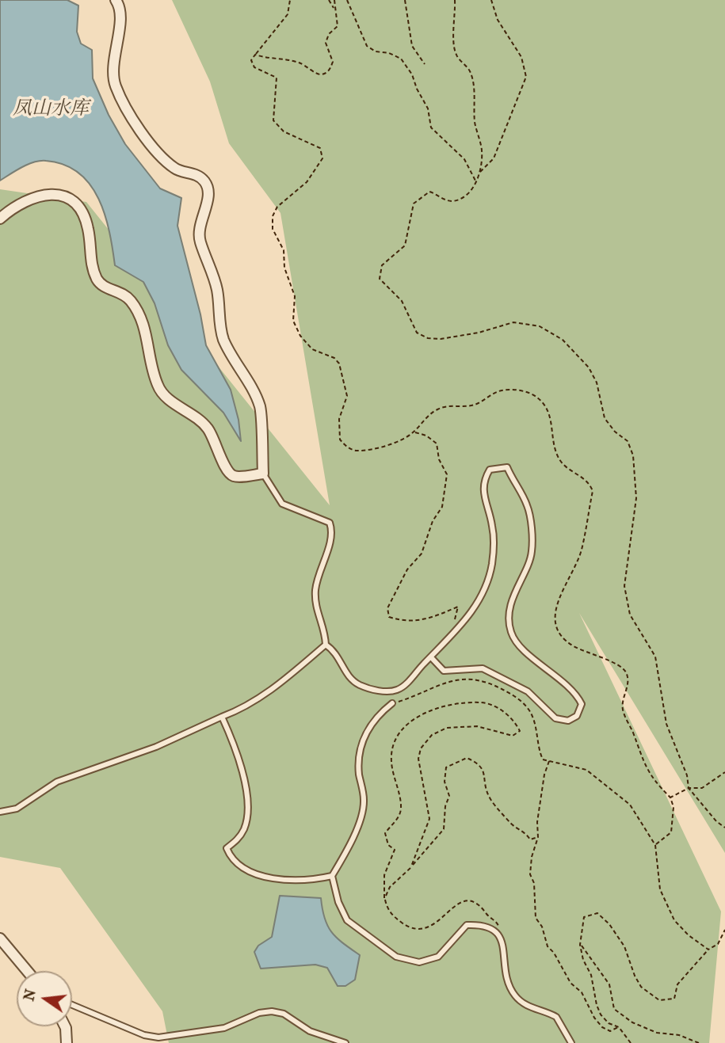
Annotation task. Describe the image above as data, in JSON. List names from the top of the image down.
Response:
{
  "water": ["凤山水库"],
  "north": "left"
}
